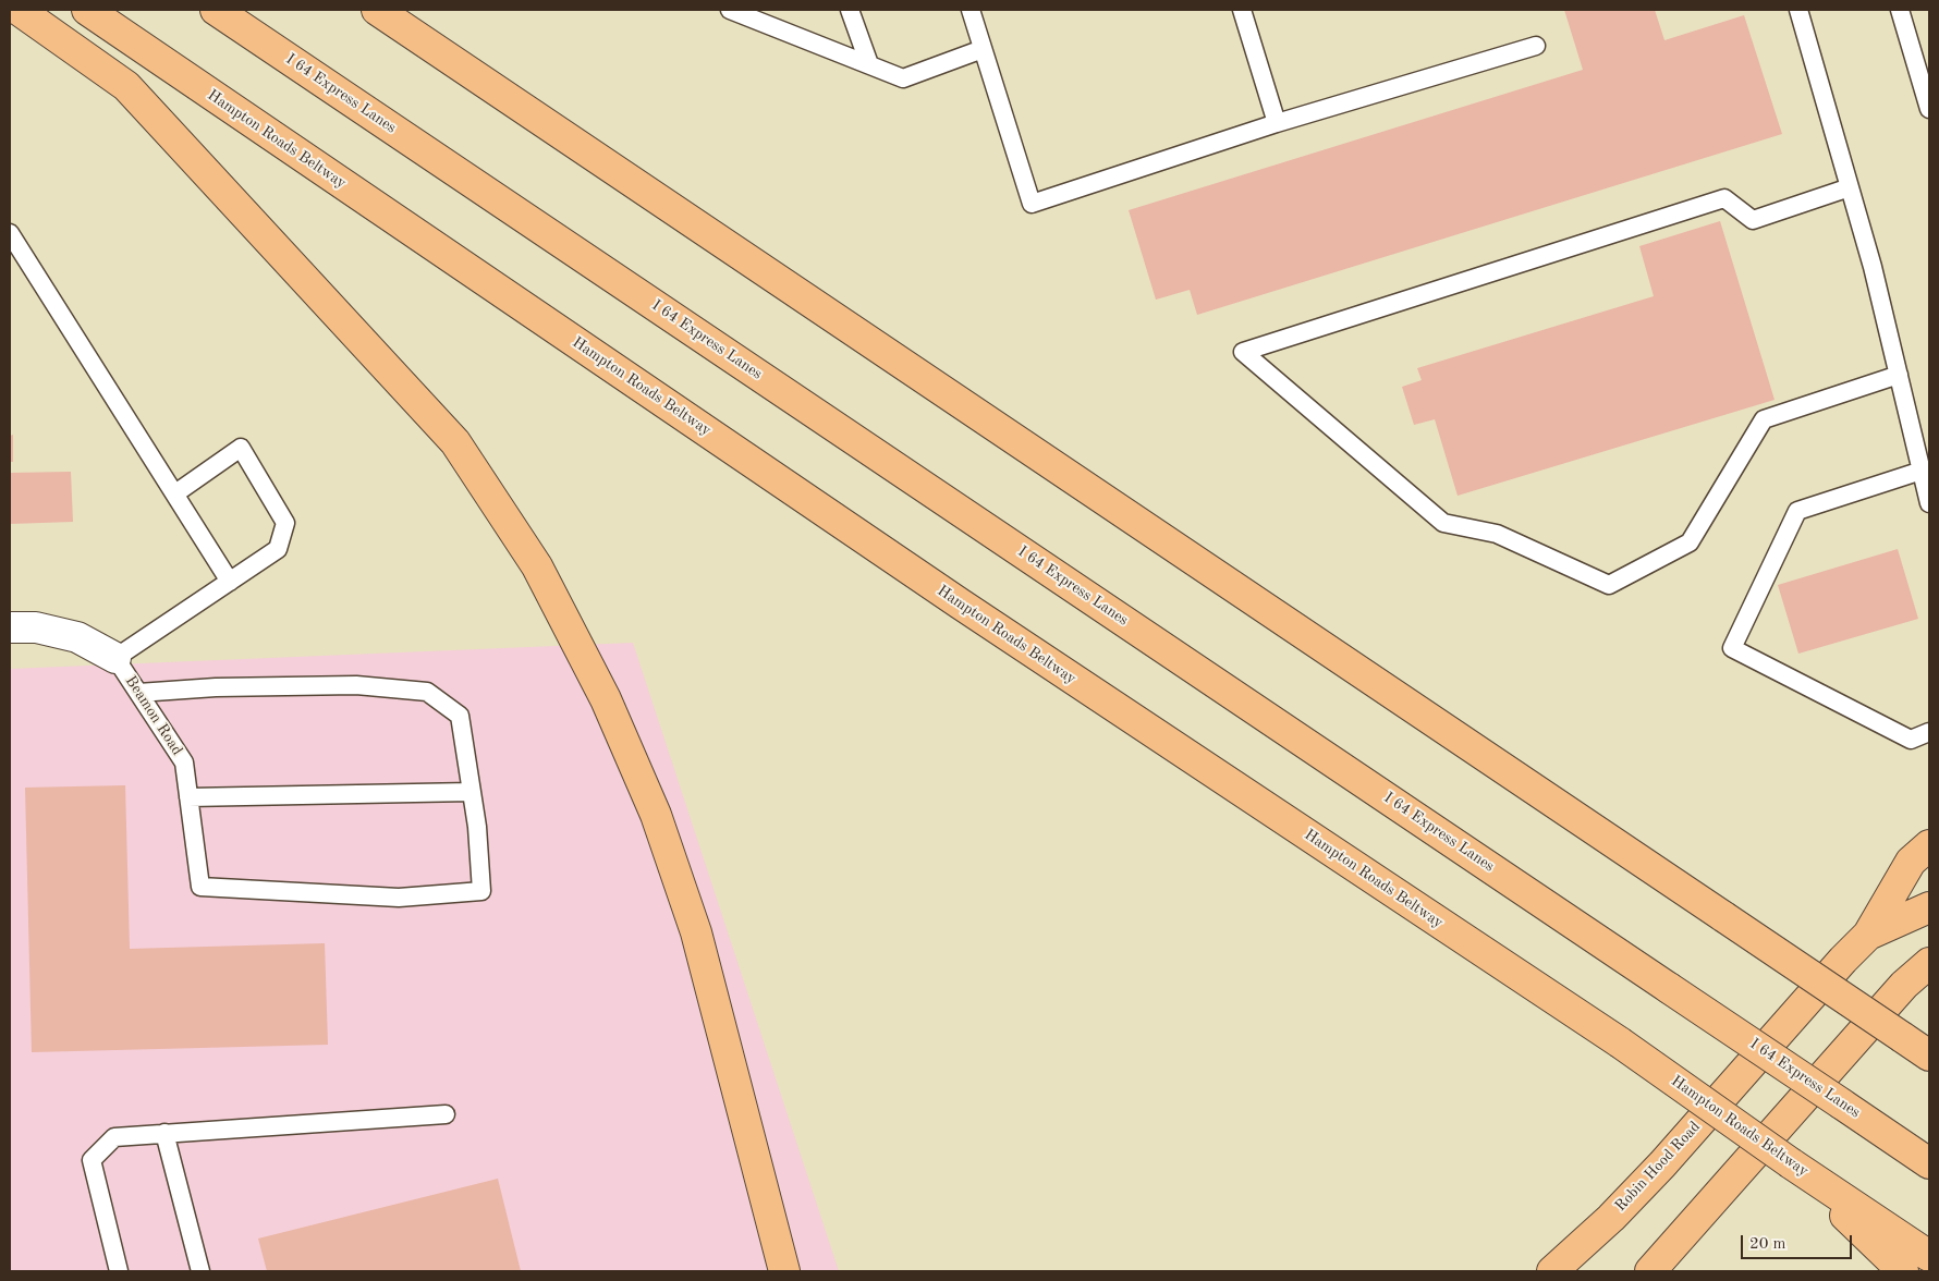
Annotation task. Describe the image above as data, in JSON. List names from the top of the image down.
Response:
{
  "streets": {
    "main road": ["I 64 Express Lanes", "Hampton Roads Beltway", "Robin Hood Road"],
    "street": ["Beamon Road"]
  },
  "scale_bar": "20 m"
}
